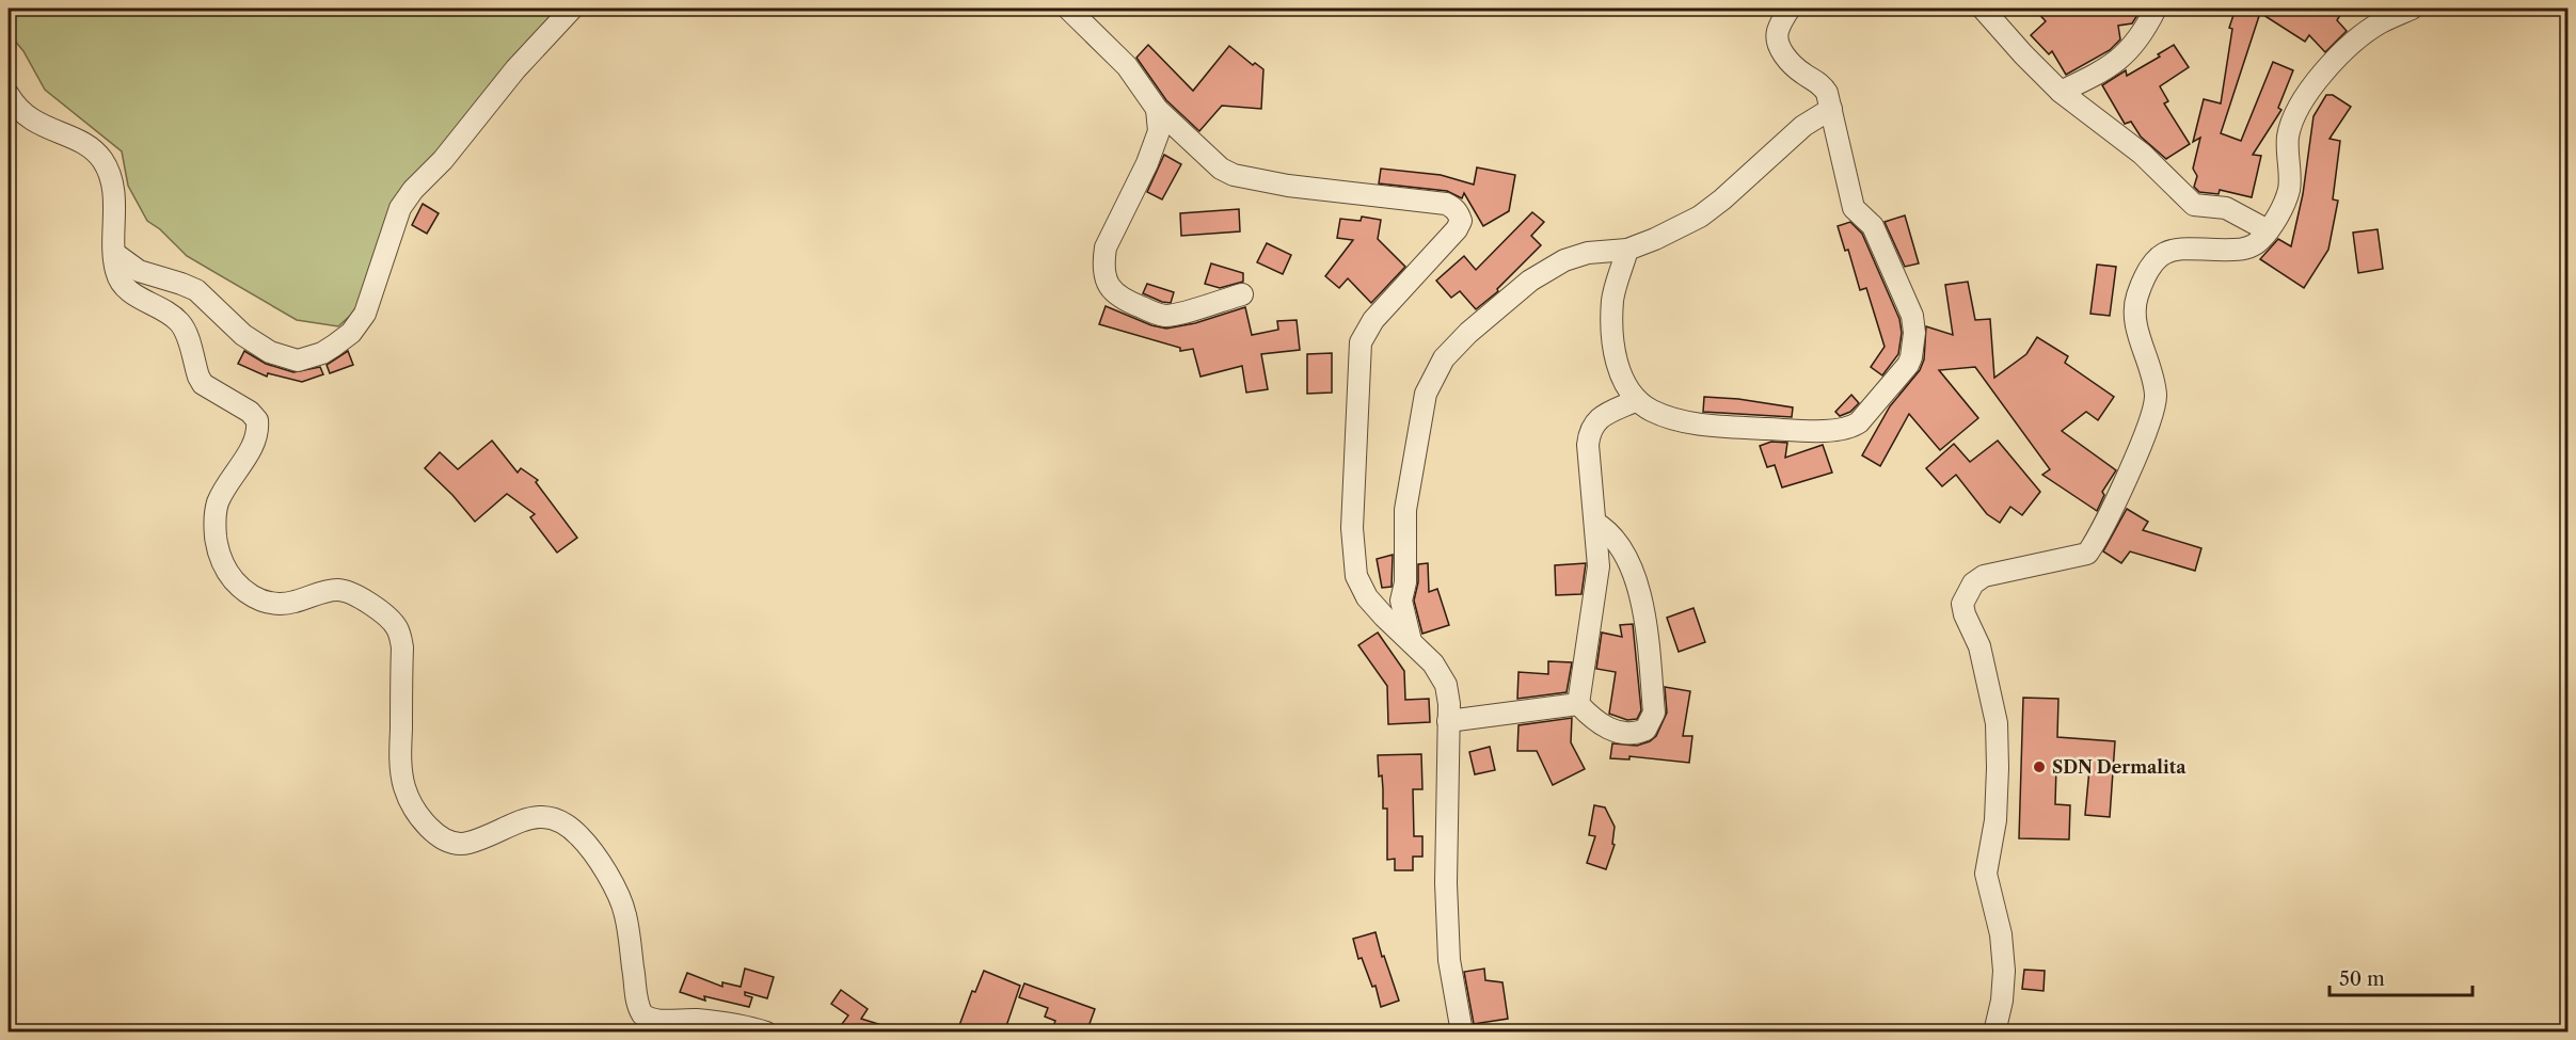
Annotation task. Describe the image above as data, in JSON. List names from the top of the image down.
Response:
{
  "places": ["SDN Dermalita"],
  "scale_bar": "50 m"
}
